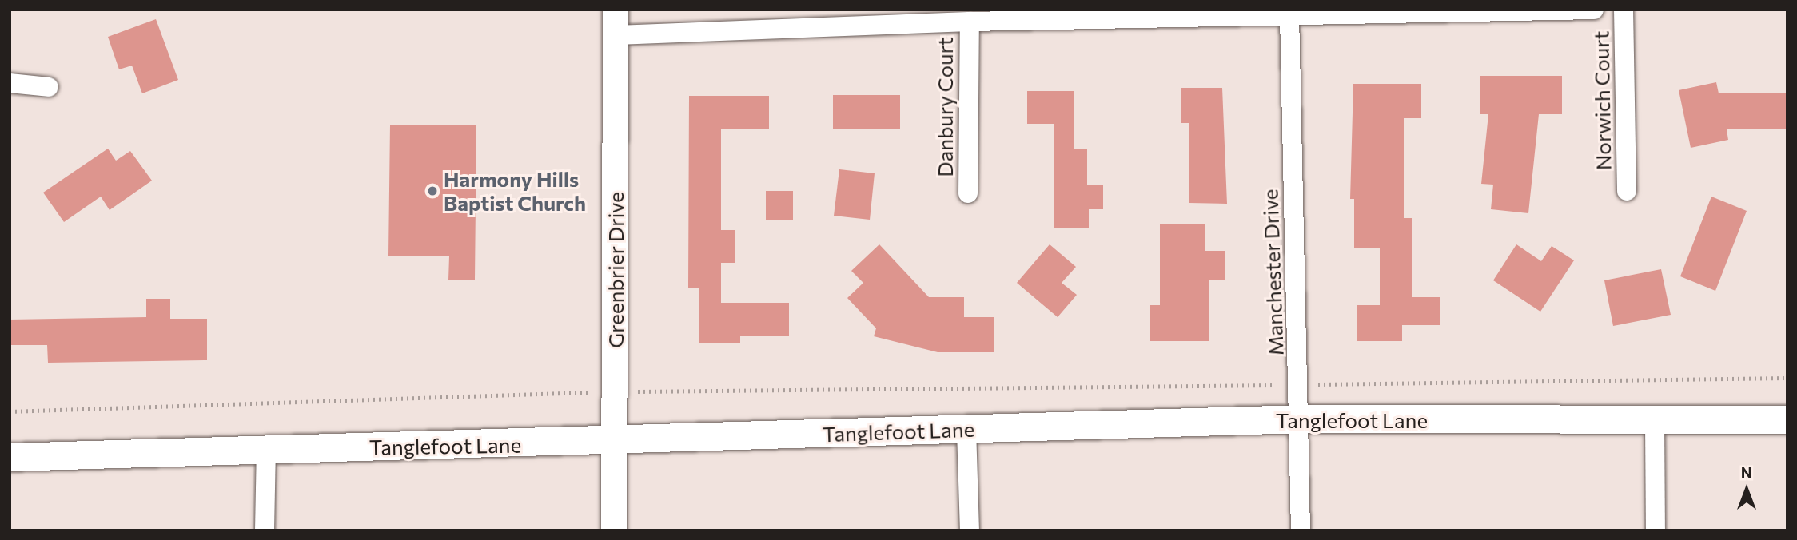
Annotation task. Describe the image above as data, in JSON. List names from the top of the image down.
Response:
{
  "streets": {
    "main road": ["Tanglefoot Lane"],
    "street": [
      "Norwich Court",
      "Danbury Court",
      "Greenbrier Drive",
      "Manchester Drive"
    ]
  },
  "crossings": [
    ["Greenbrier Drive", "Tanglefoot Lane"],
    ["Manchester Drive", "Tanglefoot Lane"]
  ],
  "places": ["Harmony Hills Baptist Church"],
  "north": "top"
}
